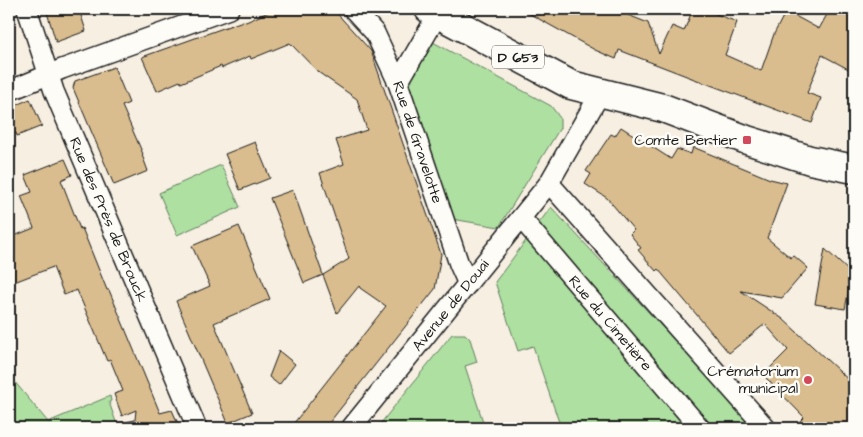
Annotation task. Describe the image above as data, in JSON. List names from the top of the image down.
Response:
{
  "streets": {
    "main road": ["D 653"],
    "street": [
      "Rue de Gravelotte",
      "Rue des Près de Brouck",
      "Avenue de Douai",
      "Rue du Cimetière"
    ]
  },
  "crossings": [
    ["D 653", "Avenue de Douai"],
    ["Rue de Gravelotte", "Avenue de Douai"],
    ["Avenue de Douai", "Rue du Cimetière"]
  ],
  "places": {
    "transit": ["Comte Bertier"],
    "other": ["Crématorium municipal"]
  }
}
